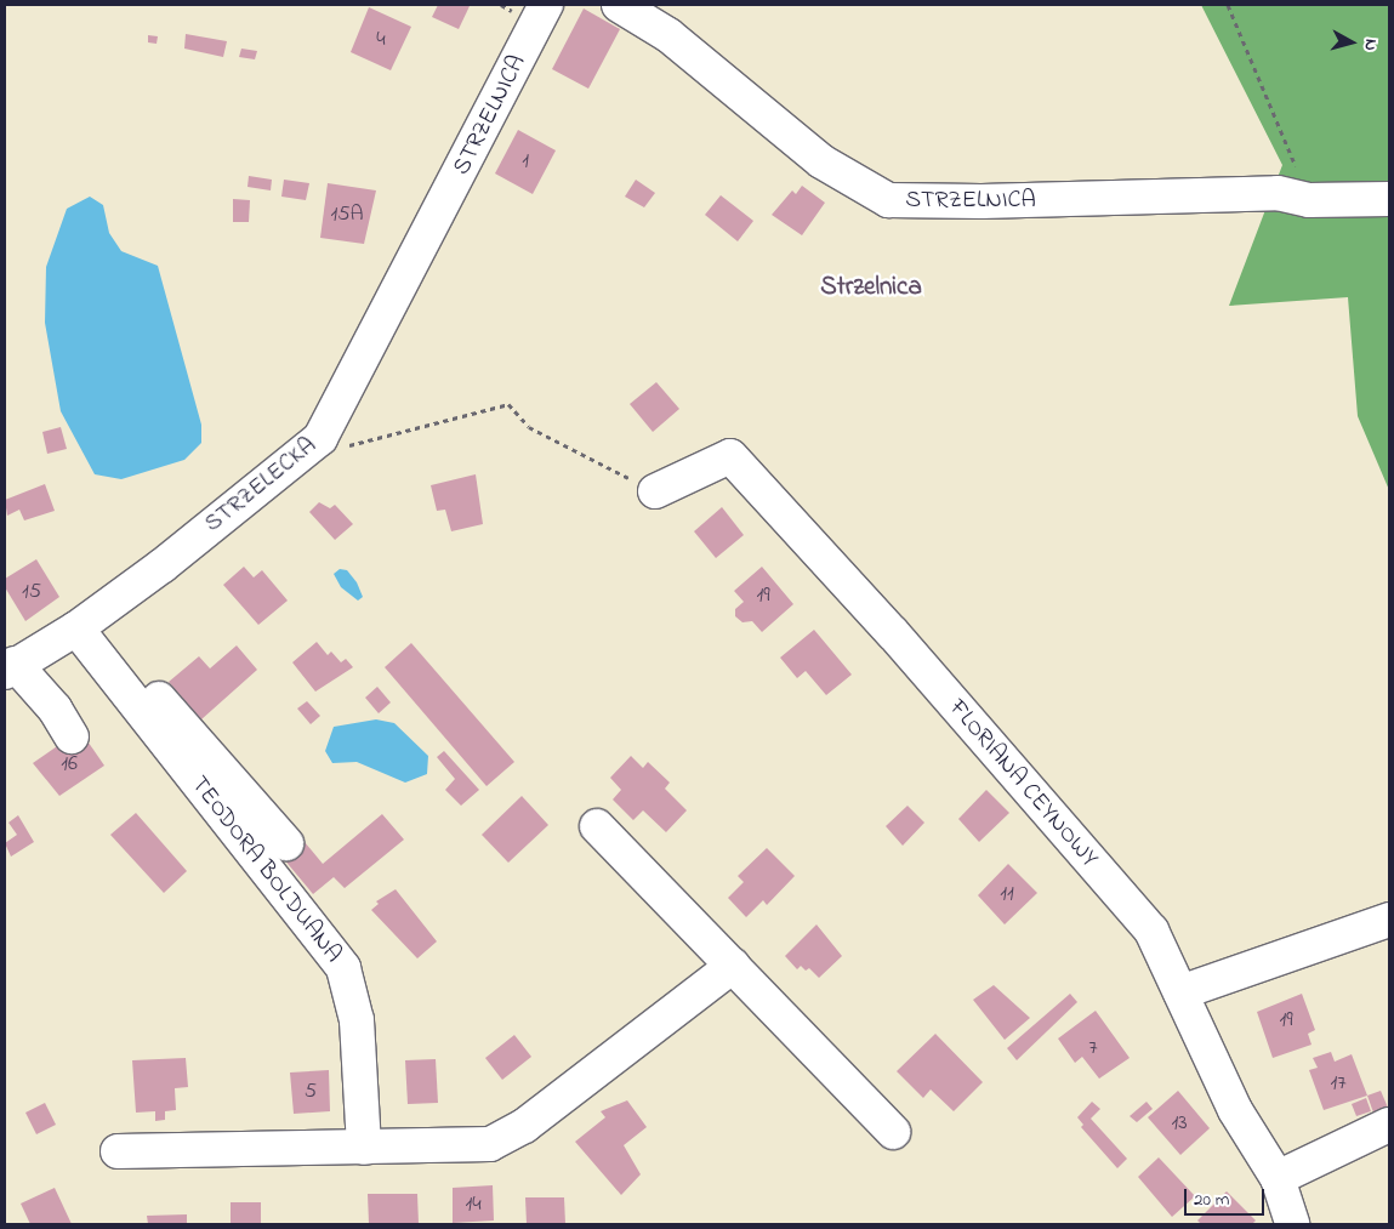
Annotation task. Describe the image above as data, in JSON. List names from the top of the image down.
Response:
{
  "streets": {
    "street": [
      "STRZELNICA",
      "STRZELECKA",
      "FLORIANA CEYNOWY",
      "TEODORA BOLDUANA"
    ]
  },
  "crossings": [
    ["STRZELNICA", "STRZELECKA"],
    ["STRZELECKA", "TEODORA BOLDUANA"]
  ],
  "districts": ["Strzelnica"],
  "house_numbers": [
    "4",
    "1",
    "15A",
    "15",
    "19",
    "16",
    "11",
    "19",
    "7",
    "17",
    "5",
    "13",
    "14"
  ],
  "scale_bar": "20 m",
  "north": "right"
}
